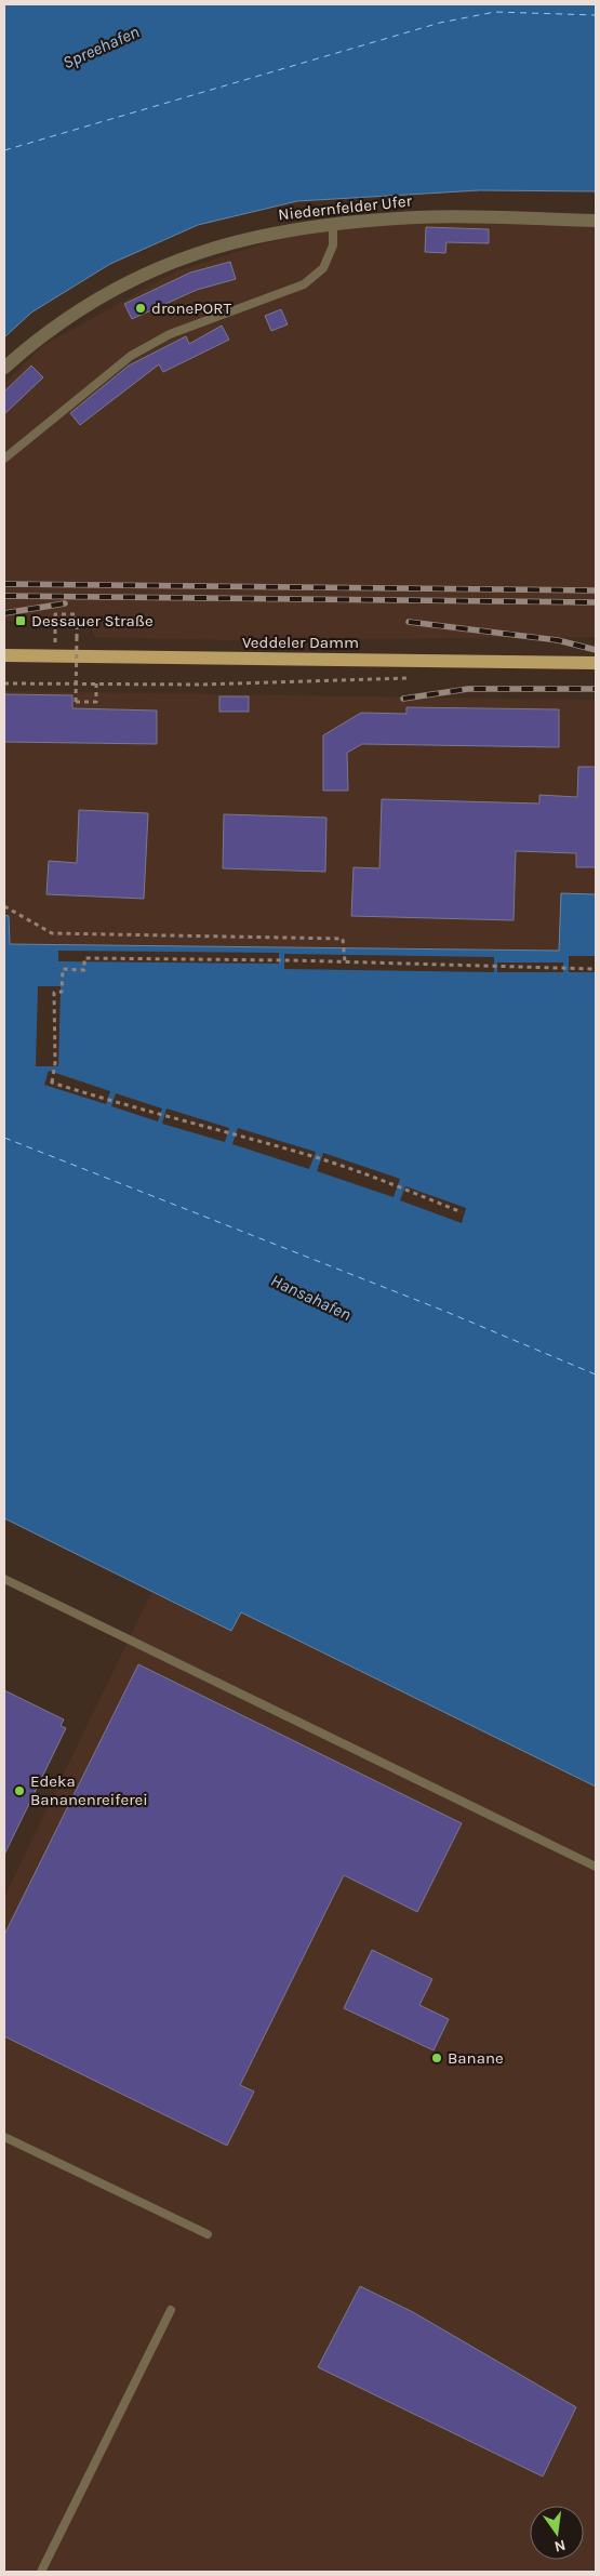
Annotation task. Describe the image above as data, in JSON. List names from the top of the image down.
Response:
{
  "streets": {
    "main road": ["Veddeler Damm"],
    "street": ["Niedernfelder Ufer"]
  },
  "water": ["Spreehafen", "Hansahafen"],
  "places": {
    "other": ["dronePORT", "Edeka Bananenreiferei", "Banane"],
    "transit": ["Dessauer Straße"]
  },
  "north": "bottom"
}
